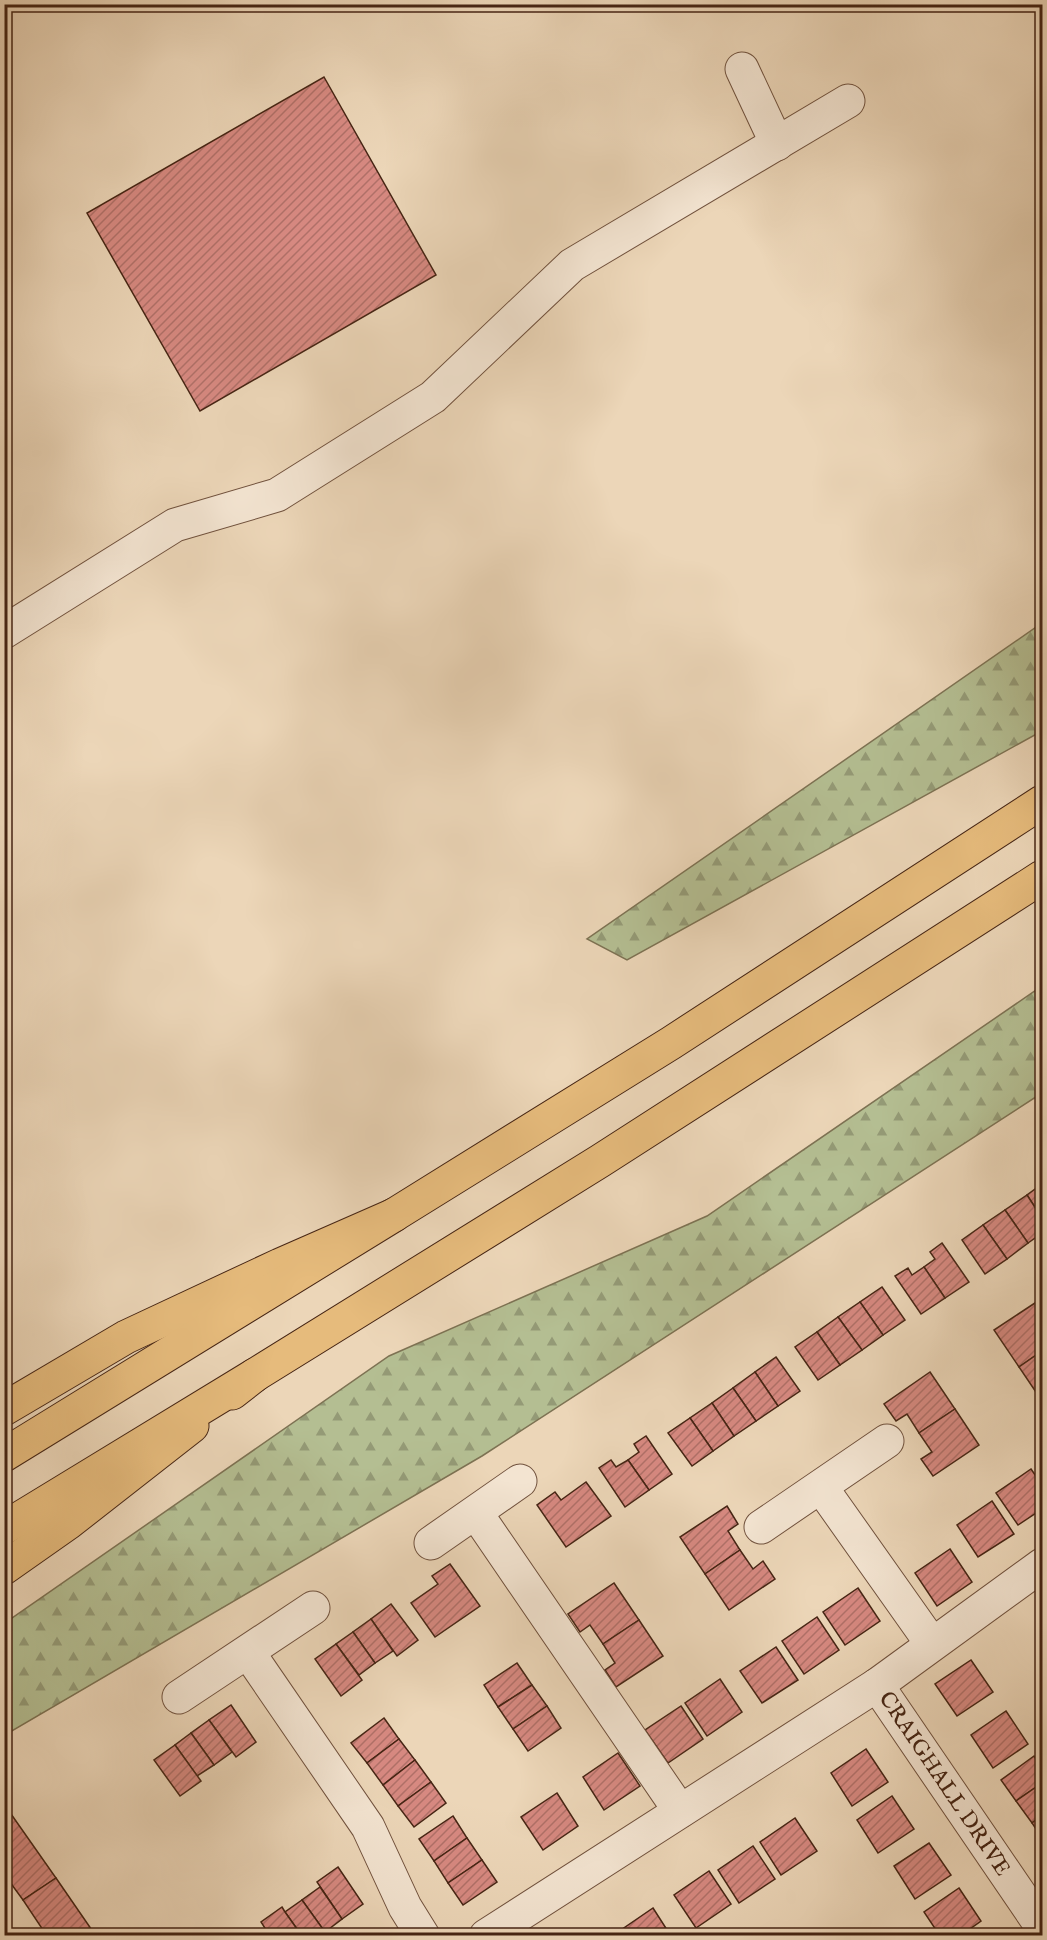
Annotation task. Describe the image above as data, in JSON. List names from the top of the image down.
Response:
{
  "streets": {
    "street": ["CRAIGHALL DRIVE"]
  }
}
